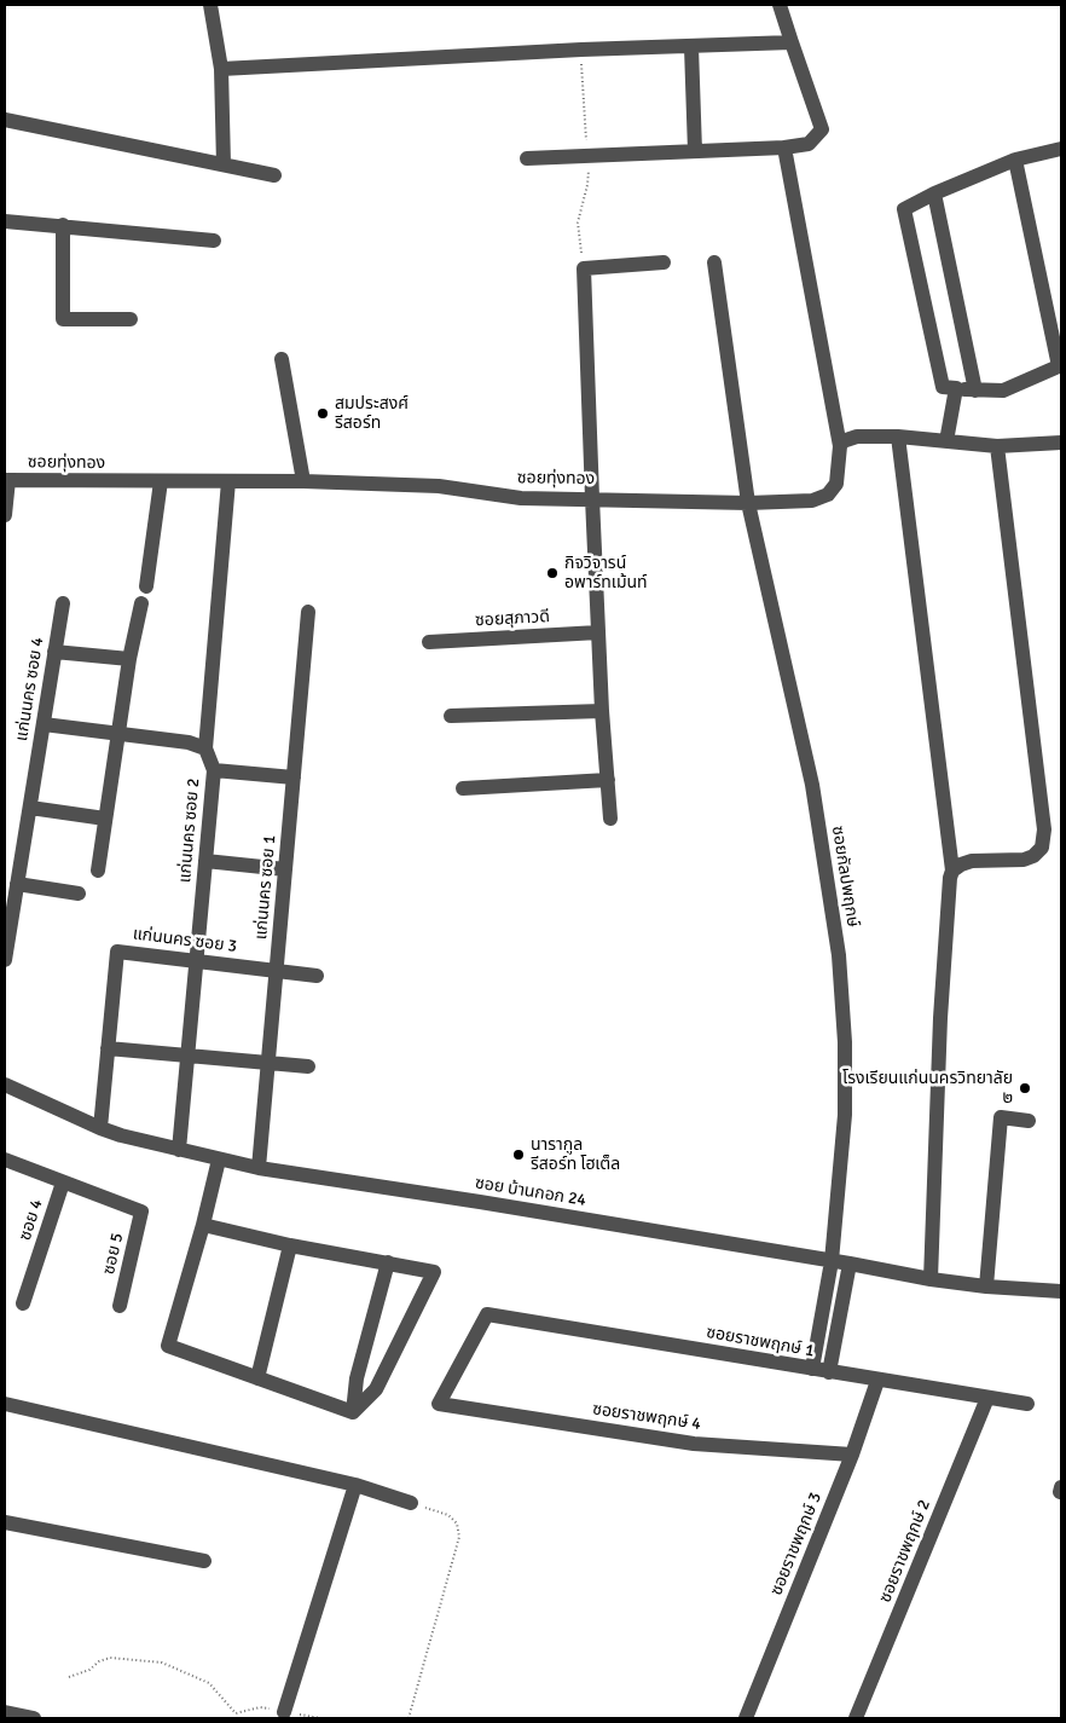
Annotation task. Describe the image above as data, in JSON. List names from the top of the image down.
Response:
{
  "streets": {
    "street": [
      "ซอยทุ่งทอง",
      "ซอยสุภาวดี",
      "แก่นนคร ซอย 4",
      "แก่นนคร ซอย 2",
      "ซอยกัลปพฤกษ์",
      "แก่นนคร ซอย 1",
      "แก่นนคร ซอย 3",
      "ซอย บ้านกอก 24",
      "ซอย 4",
      "ซอย 5",
      "ซอยราชพฤกษ์ 1",
      "ซอยราชพฤกษ์ 4",
      "ซอยราชพฤกษ์ 3",
      "ซอยราชพฤกษ์ 2"
    ]
  },
  "crossings": [
    ["ซอยทุ่งทอง", "แก่นนคร ซอย 2"],
    ["ซอยทุ่งทอง", "ซอยกัลปพฤกษ์"],
    ["แก่นนคร ซอย 2", "แก่นนคร ซอย 3"],
    ["แก่นนคร ซอย 2", "ซอย บ้านกอก 24"],
    ["ซอยกัลปพฤกษ์", "ซอย บ้านกอก 24"],
    ["ซอยกัลปพฤกษ์", "ซอยราชพฤกษ์ 1"],
    ["แก่นนคร ซอย 1", "แก่นนคร ซอย 3"],
    ["แก่นนคร ซอย 1", "ซอย บ้านกอก 24"],
    ["แก่นนคร ซอย 3", "ซอย บ้านกอก 24"],
    ["ซอย 4", "ซอย 5"],
    ["ซอยราชพฤกษ์ 1", "ซอยราชพฤกษ์ 4"],
    ["ซอยราชพฤกษ์ 1", "ซอยราชพฤกษ์ 3"],
    ["ซอยราชพฤกษ์ 1", "ซอยราชพฤกษ์ 2"],
    ["ซอยราชพฤกษ์ 4", "ซอยราชพฤกษ์ 3"]
  ],
  "places": [
    "สมประสงศ์ รีสอร์ท",
    "กิจวิจารน์ อพาร์ทเม้นท์",
    "โรงเรียนแก่นนครวิทยาลัย ๒",
    "นารากูล รีสอร์ท โฮเต็ล"
  ]
}
